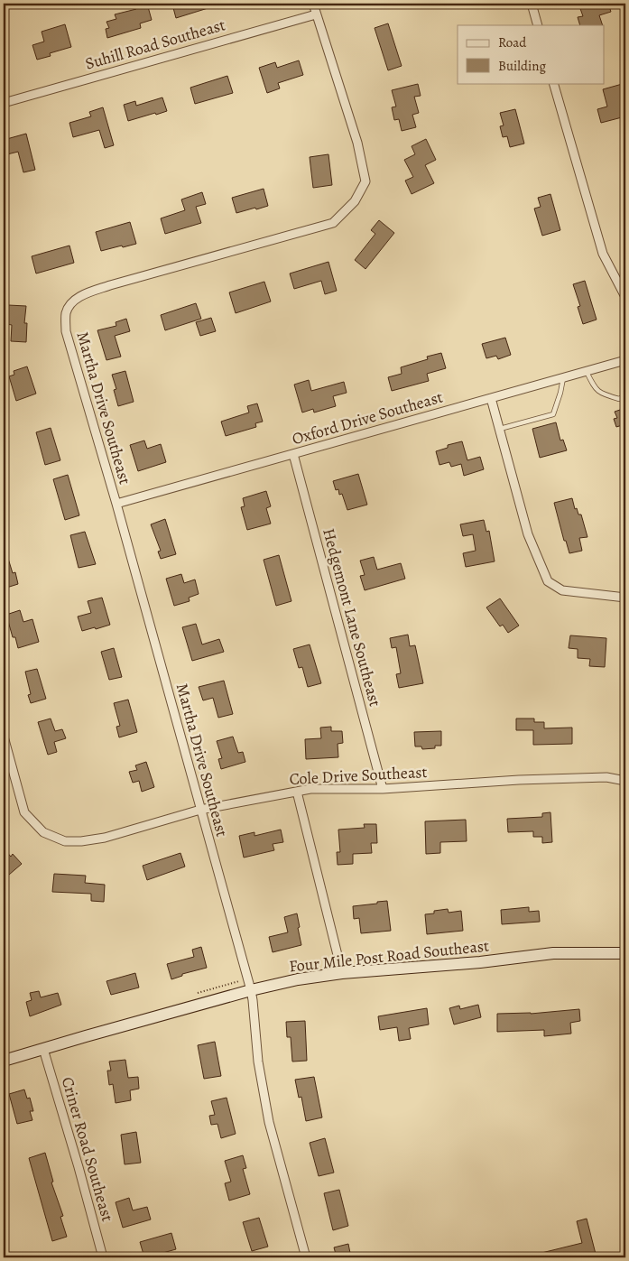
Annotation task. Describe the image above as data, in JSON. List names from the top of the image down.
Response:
{
  "streets": {
    "main road": ["Four Mile Post Road Southeast"],
    "street": [
      "Suhill Road Southeast",
      "Martha Drive Southeast",
      "Oxford Drive Southeast",
      "Hedgemont Lane Southeast",
      "Cole Drive Southeast",
      "Criner Road Southeast"
    ]
  },
  "crossings": [
    ["Suhill Road Southeast", "Martha Drive Southeast"],
    ["Martha Drive Southeast", "Oxford Drive Southeast"],
    ["Martha Drive Southeast", "Cole Drive Southeast"],
    ["Martha Drive Southeast", "Four Mile Post Road Southeast"],
    ["Oxford Drive Southeast", "Hedgemont Lane Southeast"],
    ["Hedgemont Lane Southeast", "Cole Drive Southeast"],
    ["Four Mile Post Road Southeast", "Criner Road Southeast"]
  ],
  "legend": ["Road", "Building"]
}
